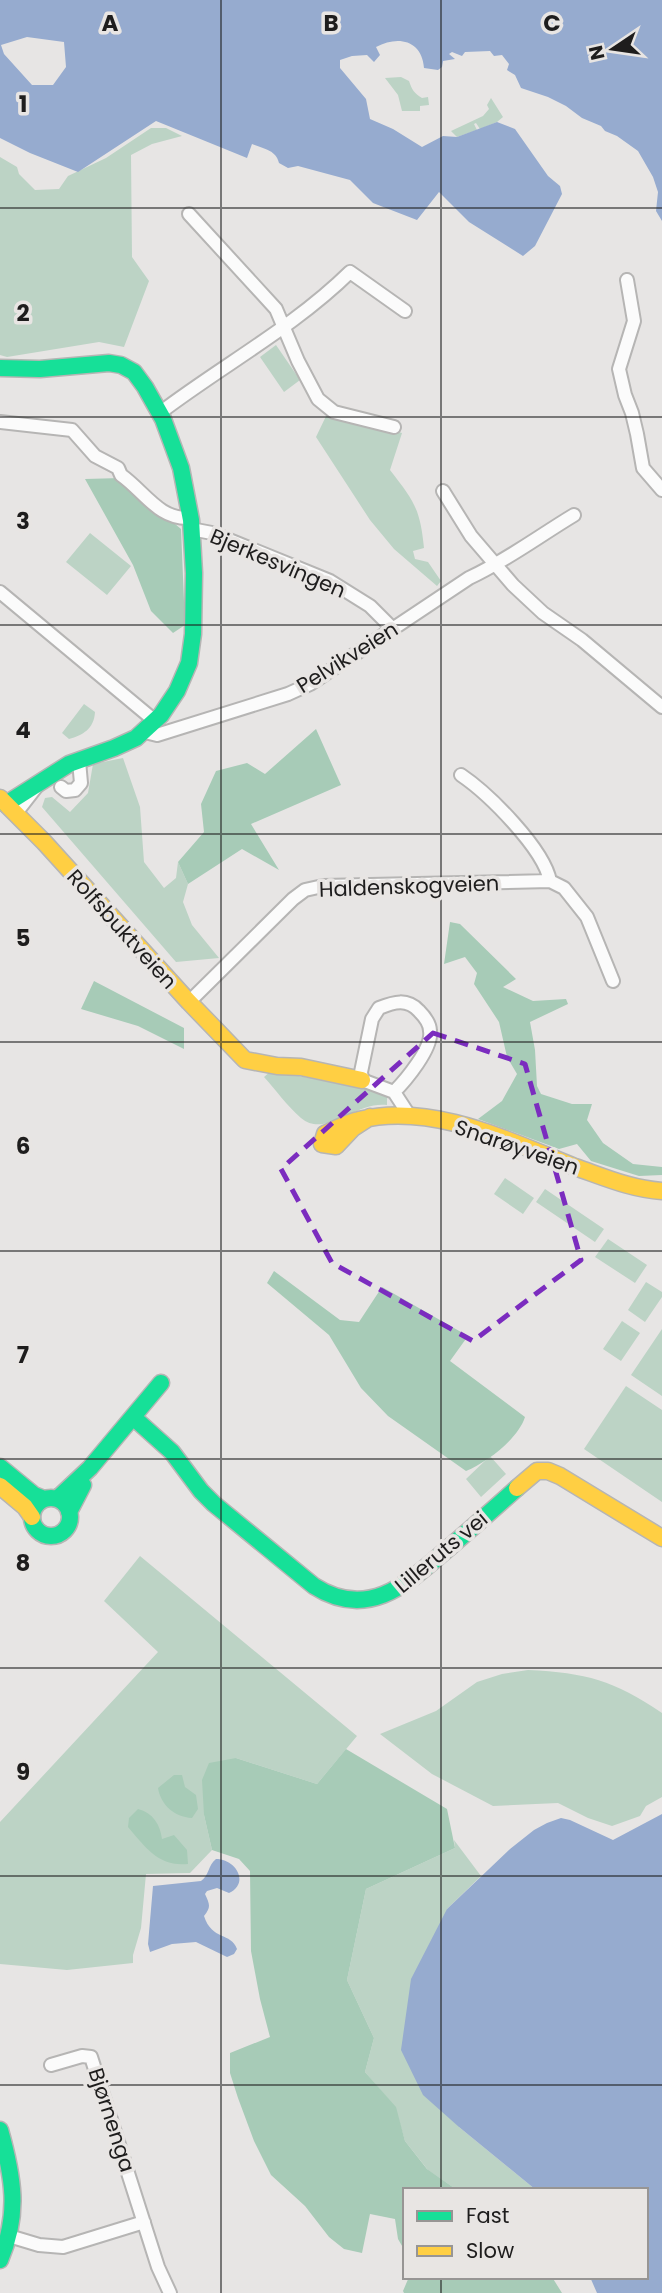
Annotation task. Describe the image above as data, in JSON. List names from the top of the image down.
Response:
{
  "streets": {
    "street": [
      "Bjerkesvingen",
      "Pelvikveien",
      "Haldenskogveien",
      "Rolfsbuktveien",
      "Snarøyveien",
      "Lilleruts vei",
      "Bjørnenga"
    ]
  },
  "crossings": [
    ["Bjerkesvingen", "Pelvikveien"],
    ["Haldenskogveien", "Rolfsbuktveien"]
  ],
  "legend": ["Fast", "Slow"],
  "north": "left",
  "grid": {
    "columns": ["A", "B", "C"],
    "rows": [
      "1",
      "2",
      "3",
      "4",
      "5",
      "6",
      "7",
      "8",
      "9"
    ]
  }
}
